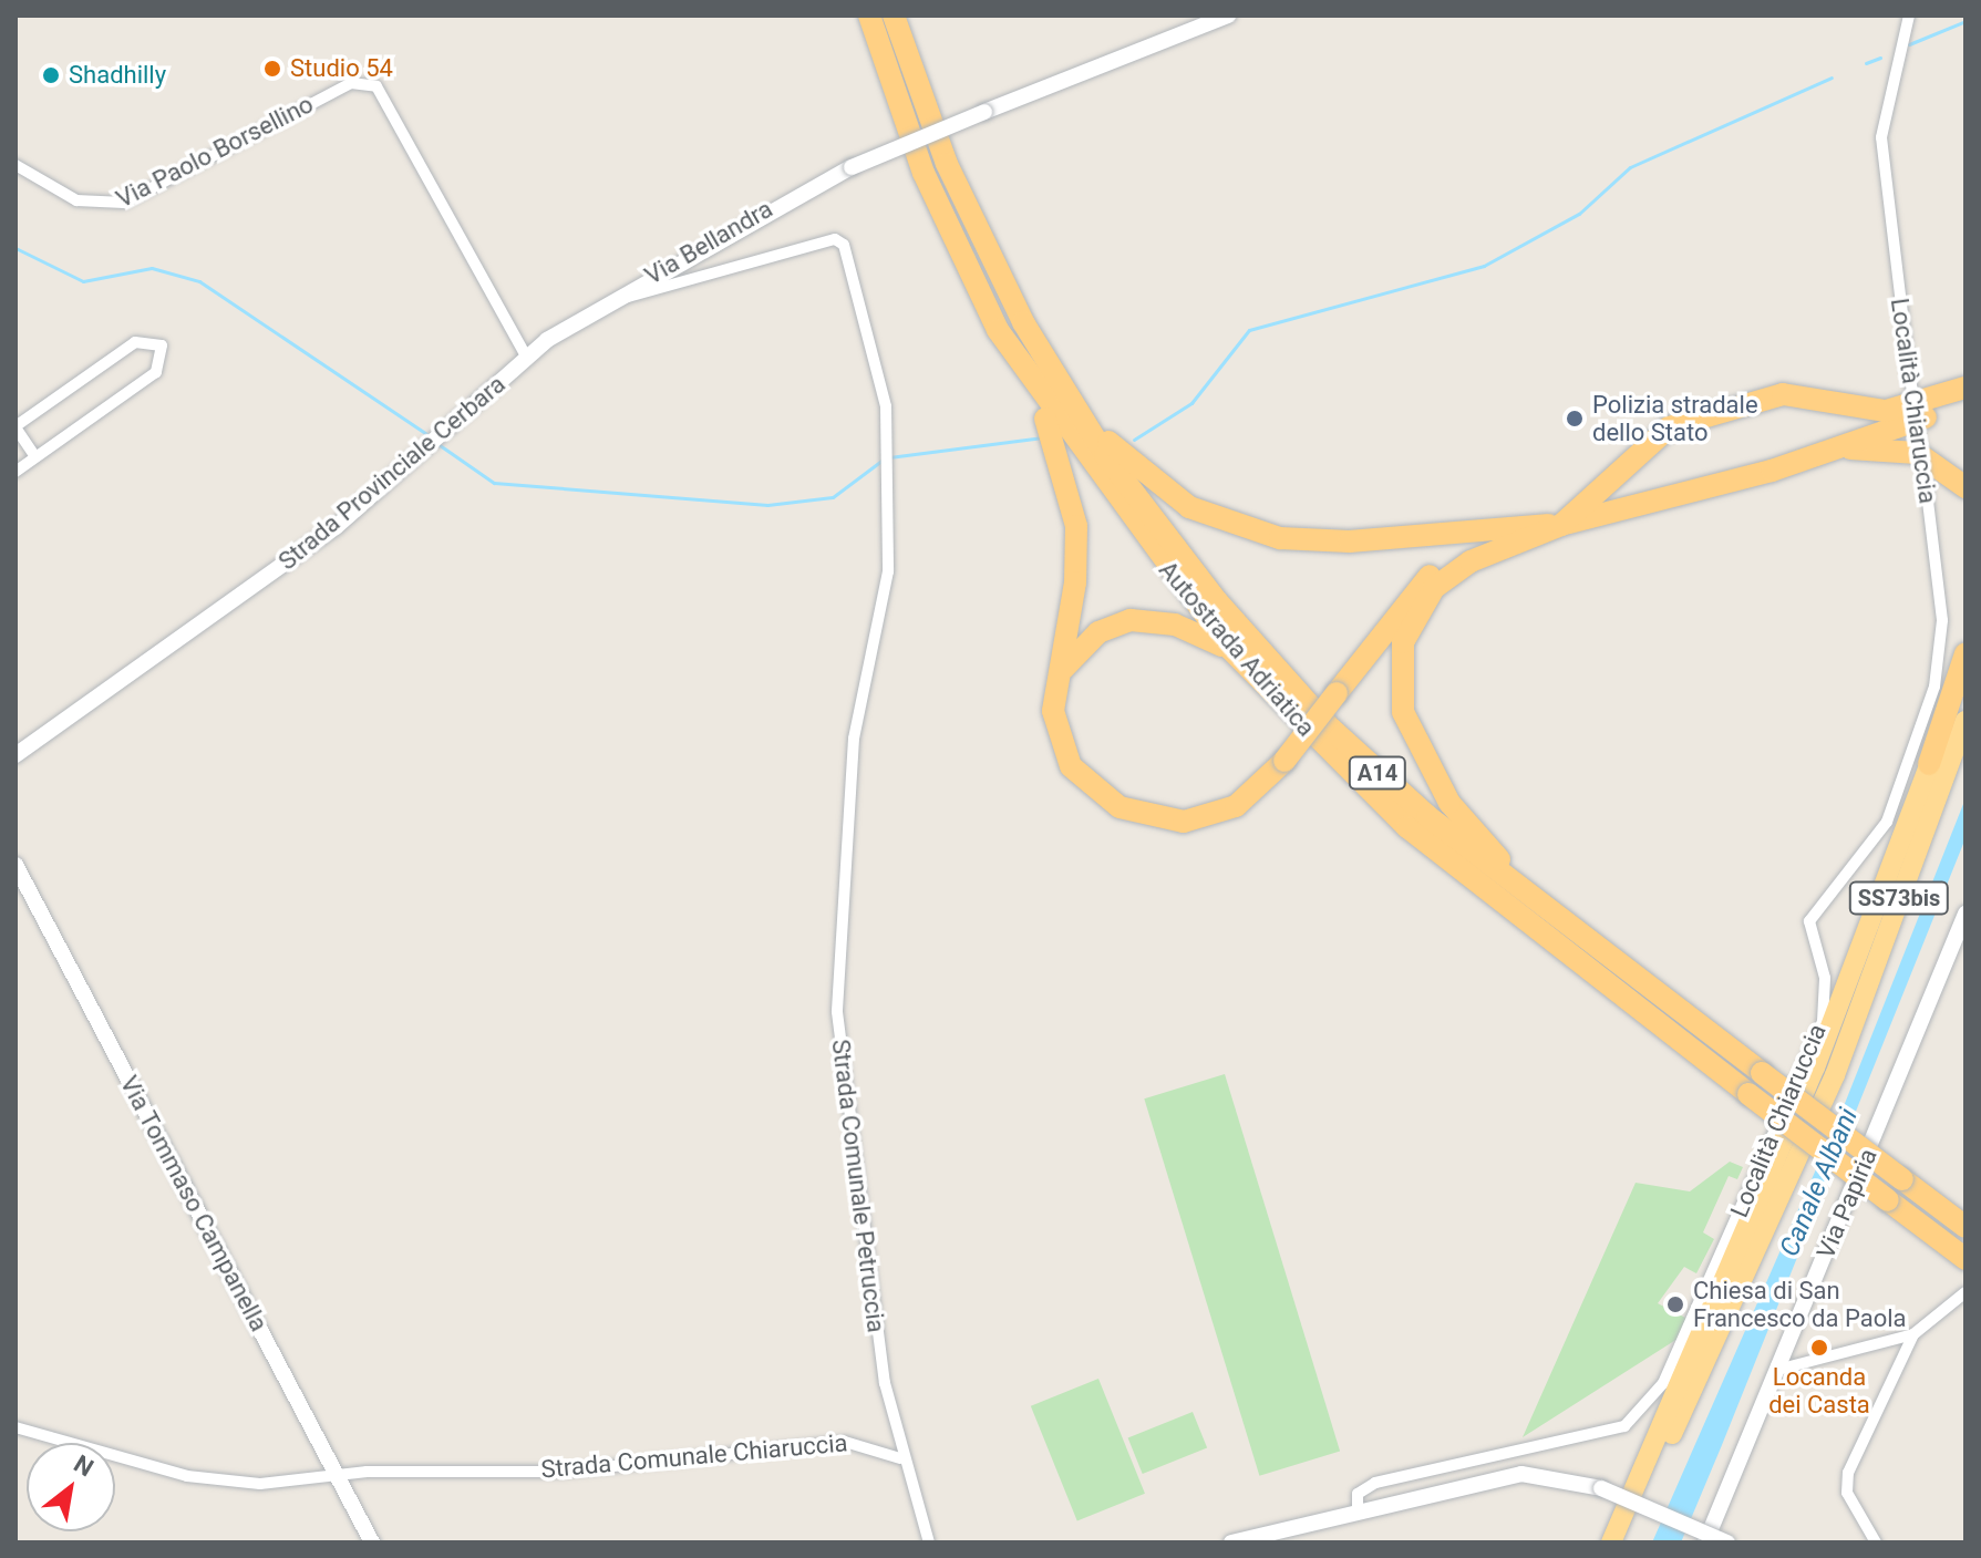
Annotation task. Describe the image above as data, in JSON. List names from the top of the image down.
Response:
{
  "streets": {
    "highway": ["Autostrada Adriatica", "A14", "SS73bis"],
    "street": [
      "Via Paolo Borsellino",
      "Via Bellandra",
      "Località Chiaruccia",
      "Strada Provinciale Cerbara",
      "Strada Comunale Petruccia",
      "Via Tommaso Campanella",
      "Via Papiria",
      "Strada Comunale Chiaruccia"
    ]
  },
  "crossings": [
    ["Via Paolo Borsellino", "Strada Provinciale Cerbara"],
    ["Via Bellandra", "Strada Provinciale Cerbara"],
    ["Via Bellandra", "Strada Comunale Petruccia"],
    ["Autostrada Adriatica", "A14"],
    ["Strada Comunale Petruccia", "Strada Comunale Chiaruccia"],
    ["Via Tommaso Campanella", "Strada Comunale Chiaruccia"]
  ],
  "water": ["Canale Albani"],
  "places": [
    "Studio 54",
    "Shadhilly",
    "Polizia stradale dello Stato",
    "Chiesa di San Francesco da Paola",
    "Locanda dei Casta"
  ],
  "north": "top right"
}
